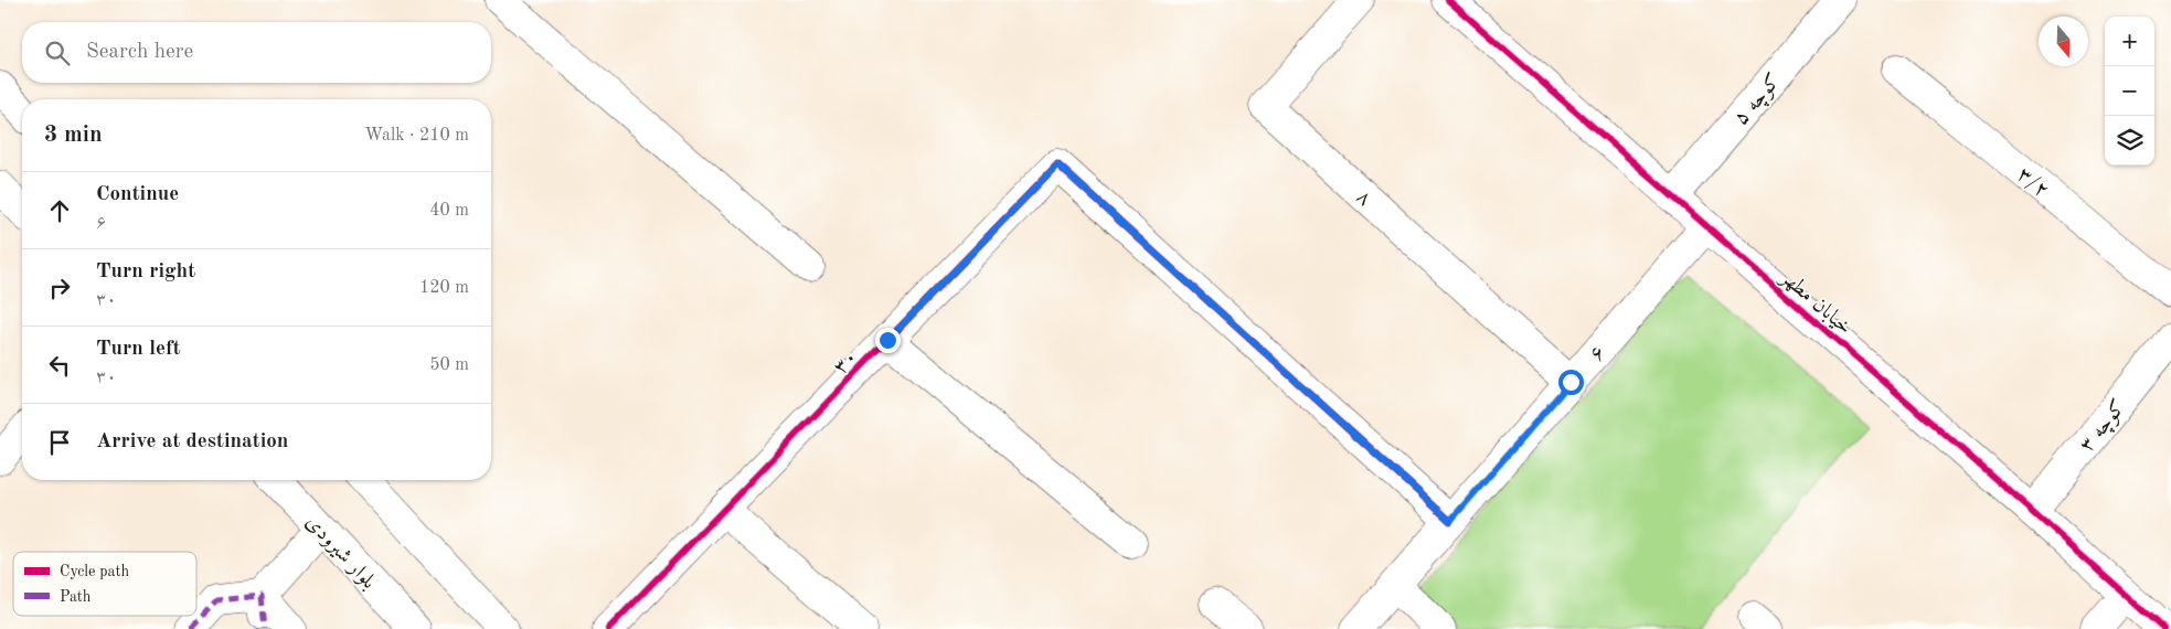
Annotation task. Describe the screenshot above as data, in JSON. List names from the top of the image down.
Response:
{
  "streets": {
    "street": [
      "کوچه ۵",
      "۳/۲",
      "۸",
      "خیابان مطهر",
      "۶",
      "۳۰",
      "کوچه ۳",
      "بلوار شیرودی"
    ]
  },
  "crossings": [
    ["کوچه ۵", "خیابان مطهر"],
    ["۸", "۶"],
    ["خیابان مطهر", "۶"],
    ["خیابان مطهر", "کوچه ۳"],
    ["۶", "۳۰"]
  ],
  "legend": ["Cycle path", "Path"],
  "north": "bottom",
  "page": {
    "map_buttons": ["+", "−"],
    "search": "Search here",
    "heading": ["3 min", "Walk · 210 m"],
    "list": [
      ["Continue", "۶", "40 m"],
      ["Turn right", "۳۰", "120 m"],
      ["Turn left", "۳۰", "50 m"],
      "Arrive at destination"
    ]
  }
}
